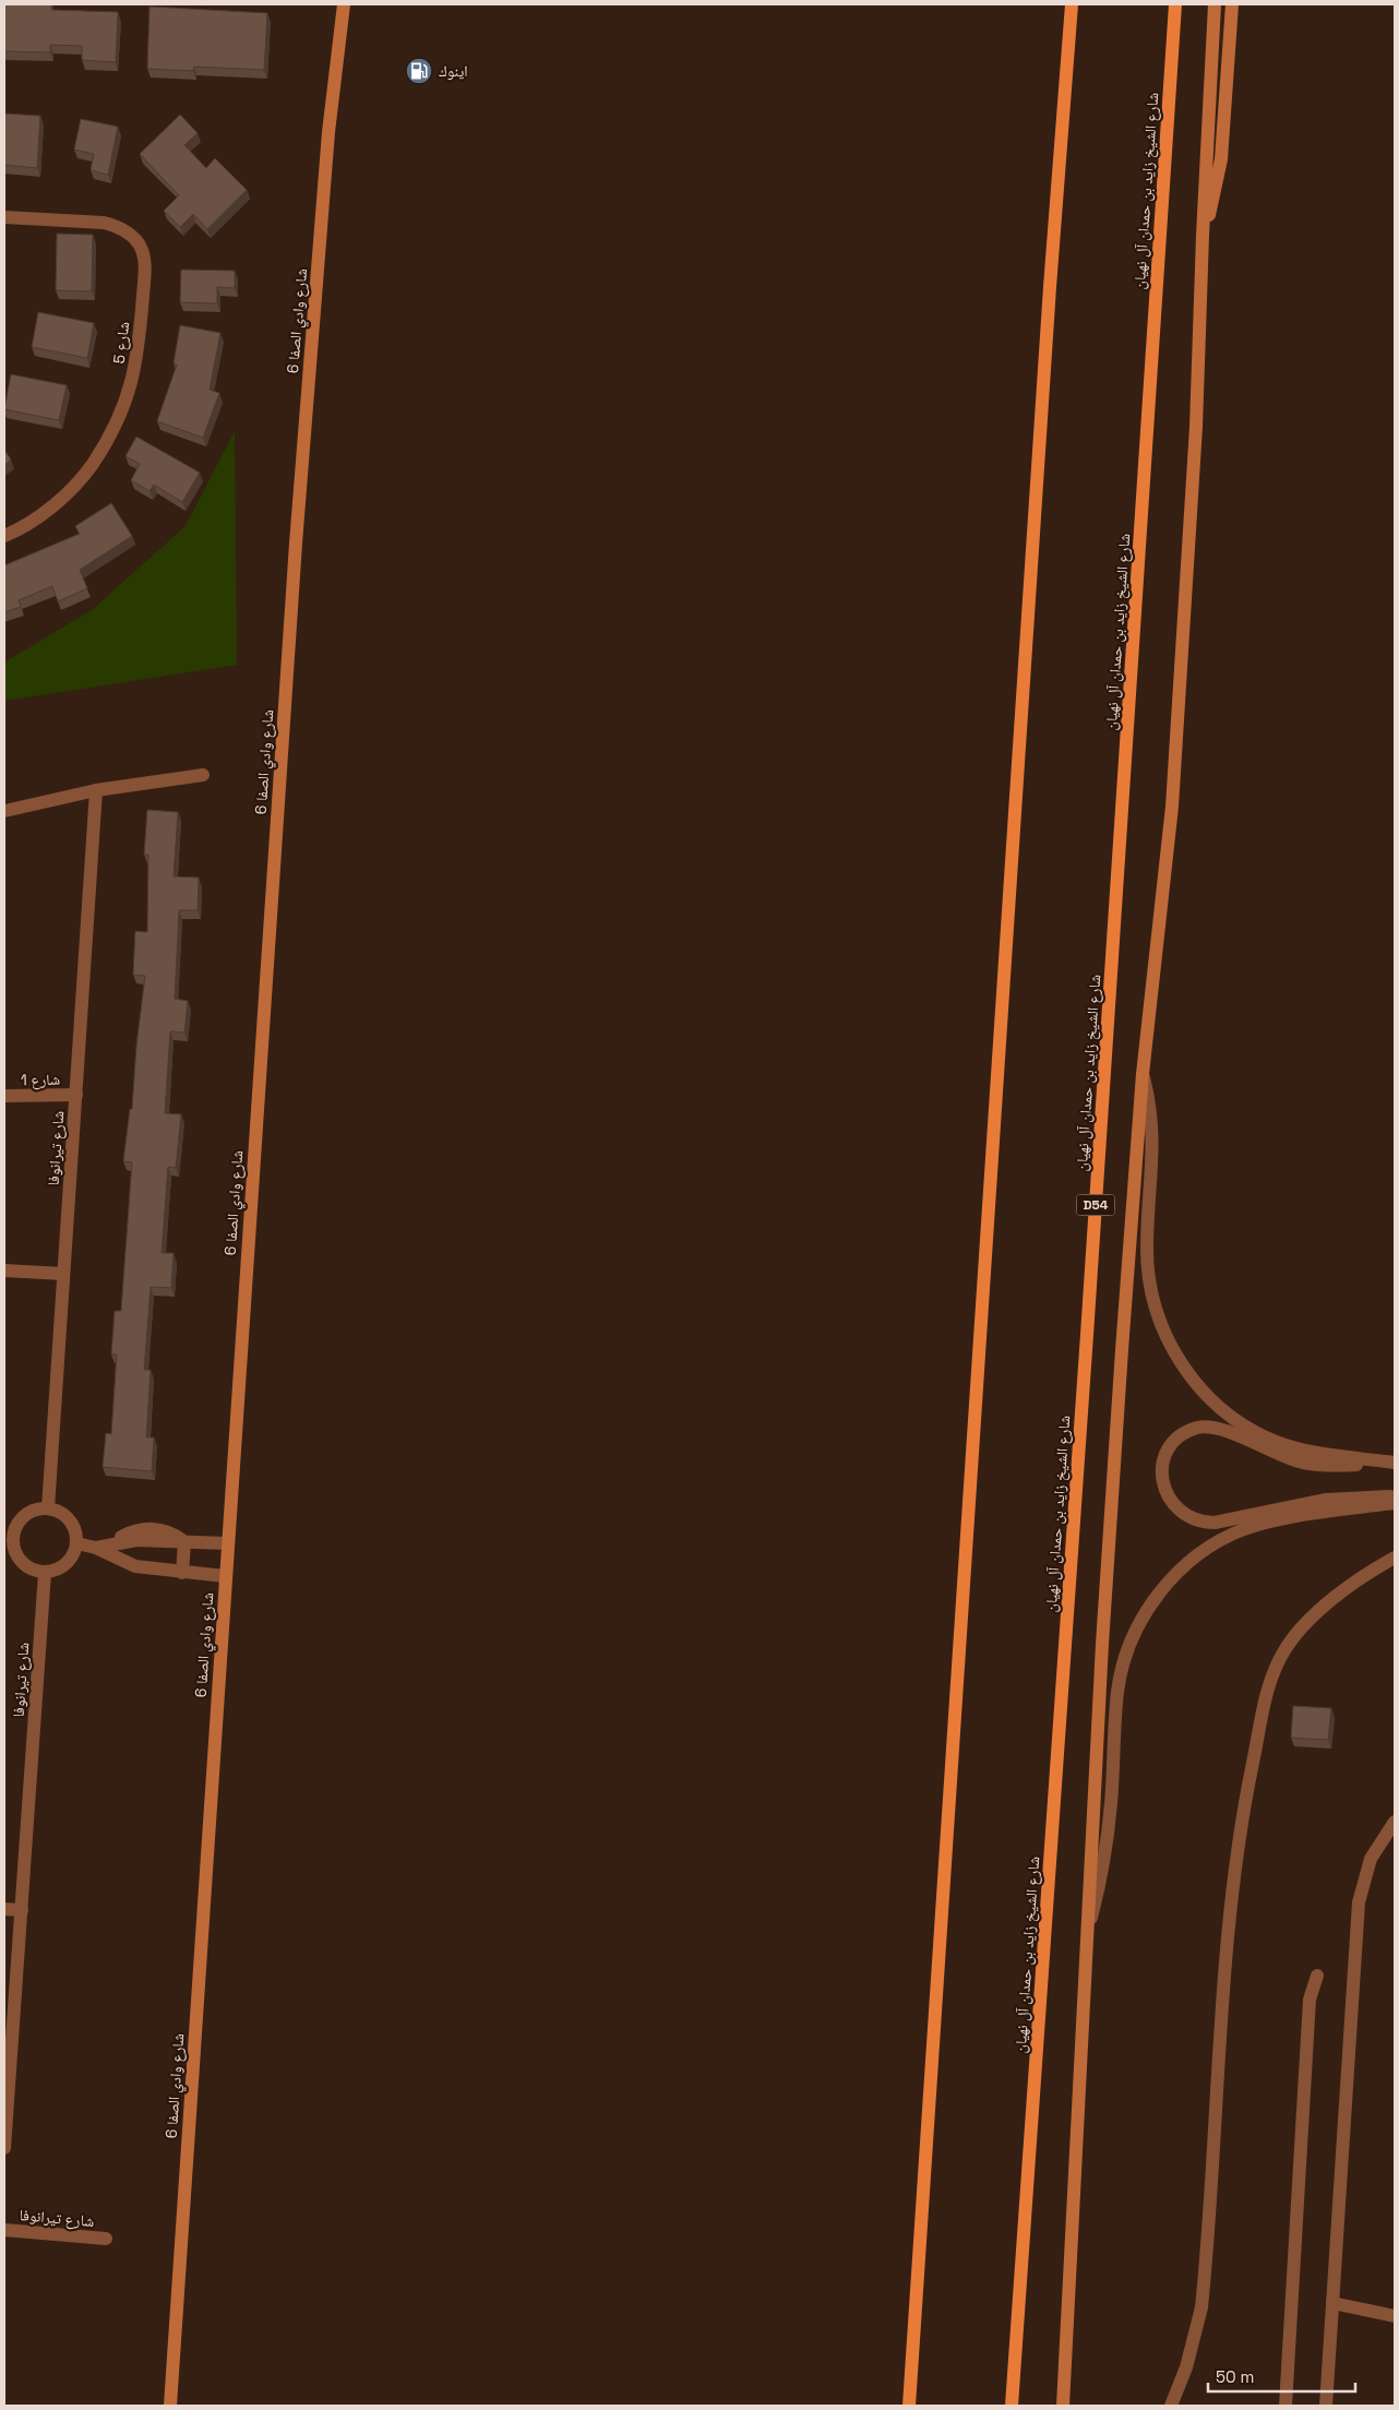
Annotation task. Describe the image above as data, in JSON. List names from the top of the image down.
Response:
{
  "streets": {
    "main road": ["شارع الشيخ زايد بن حمدان آل نهيان", "D54"],
    "street": [
      "شارع وادي الصفا 6",
      "شارع 5",
      "شارع 1",
      "شارع تيرانوفا"
    ]
  },
  "crossings": [
    ["شارع 1", "شارع تيرانوفا"]
  ],
  "places": {
    "fuel station": ["اينوك"]
  },
  "scale_bar": "50 m"
}
